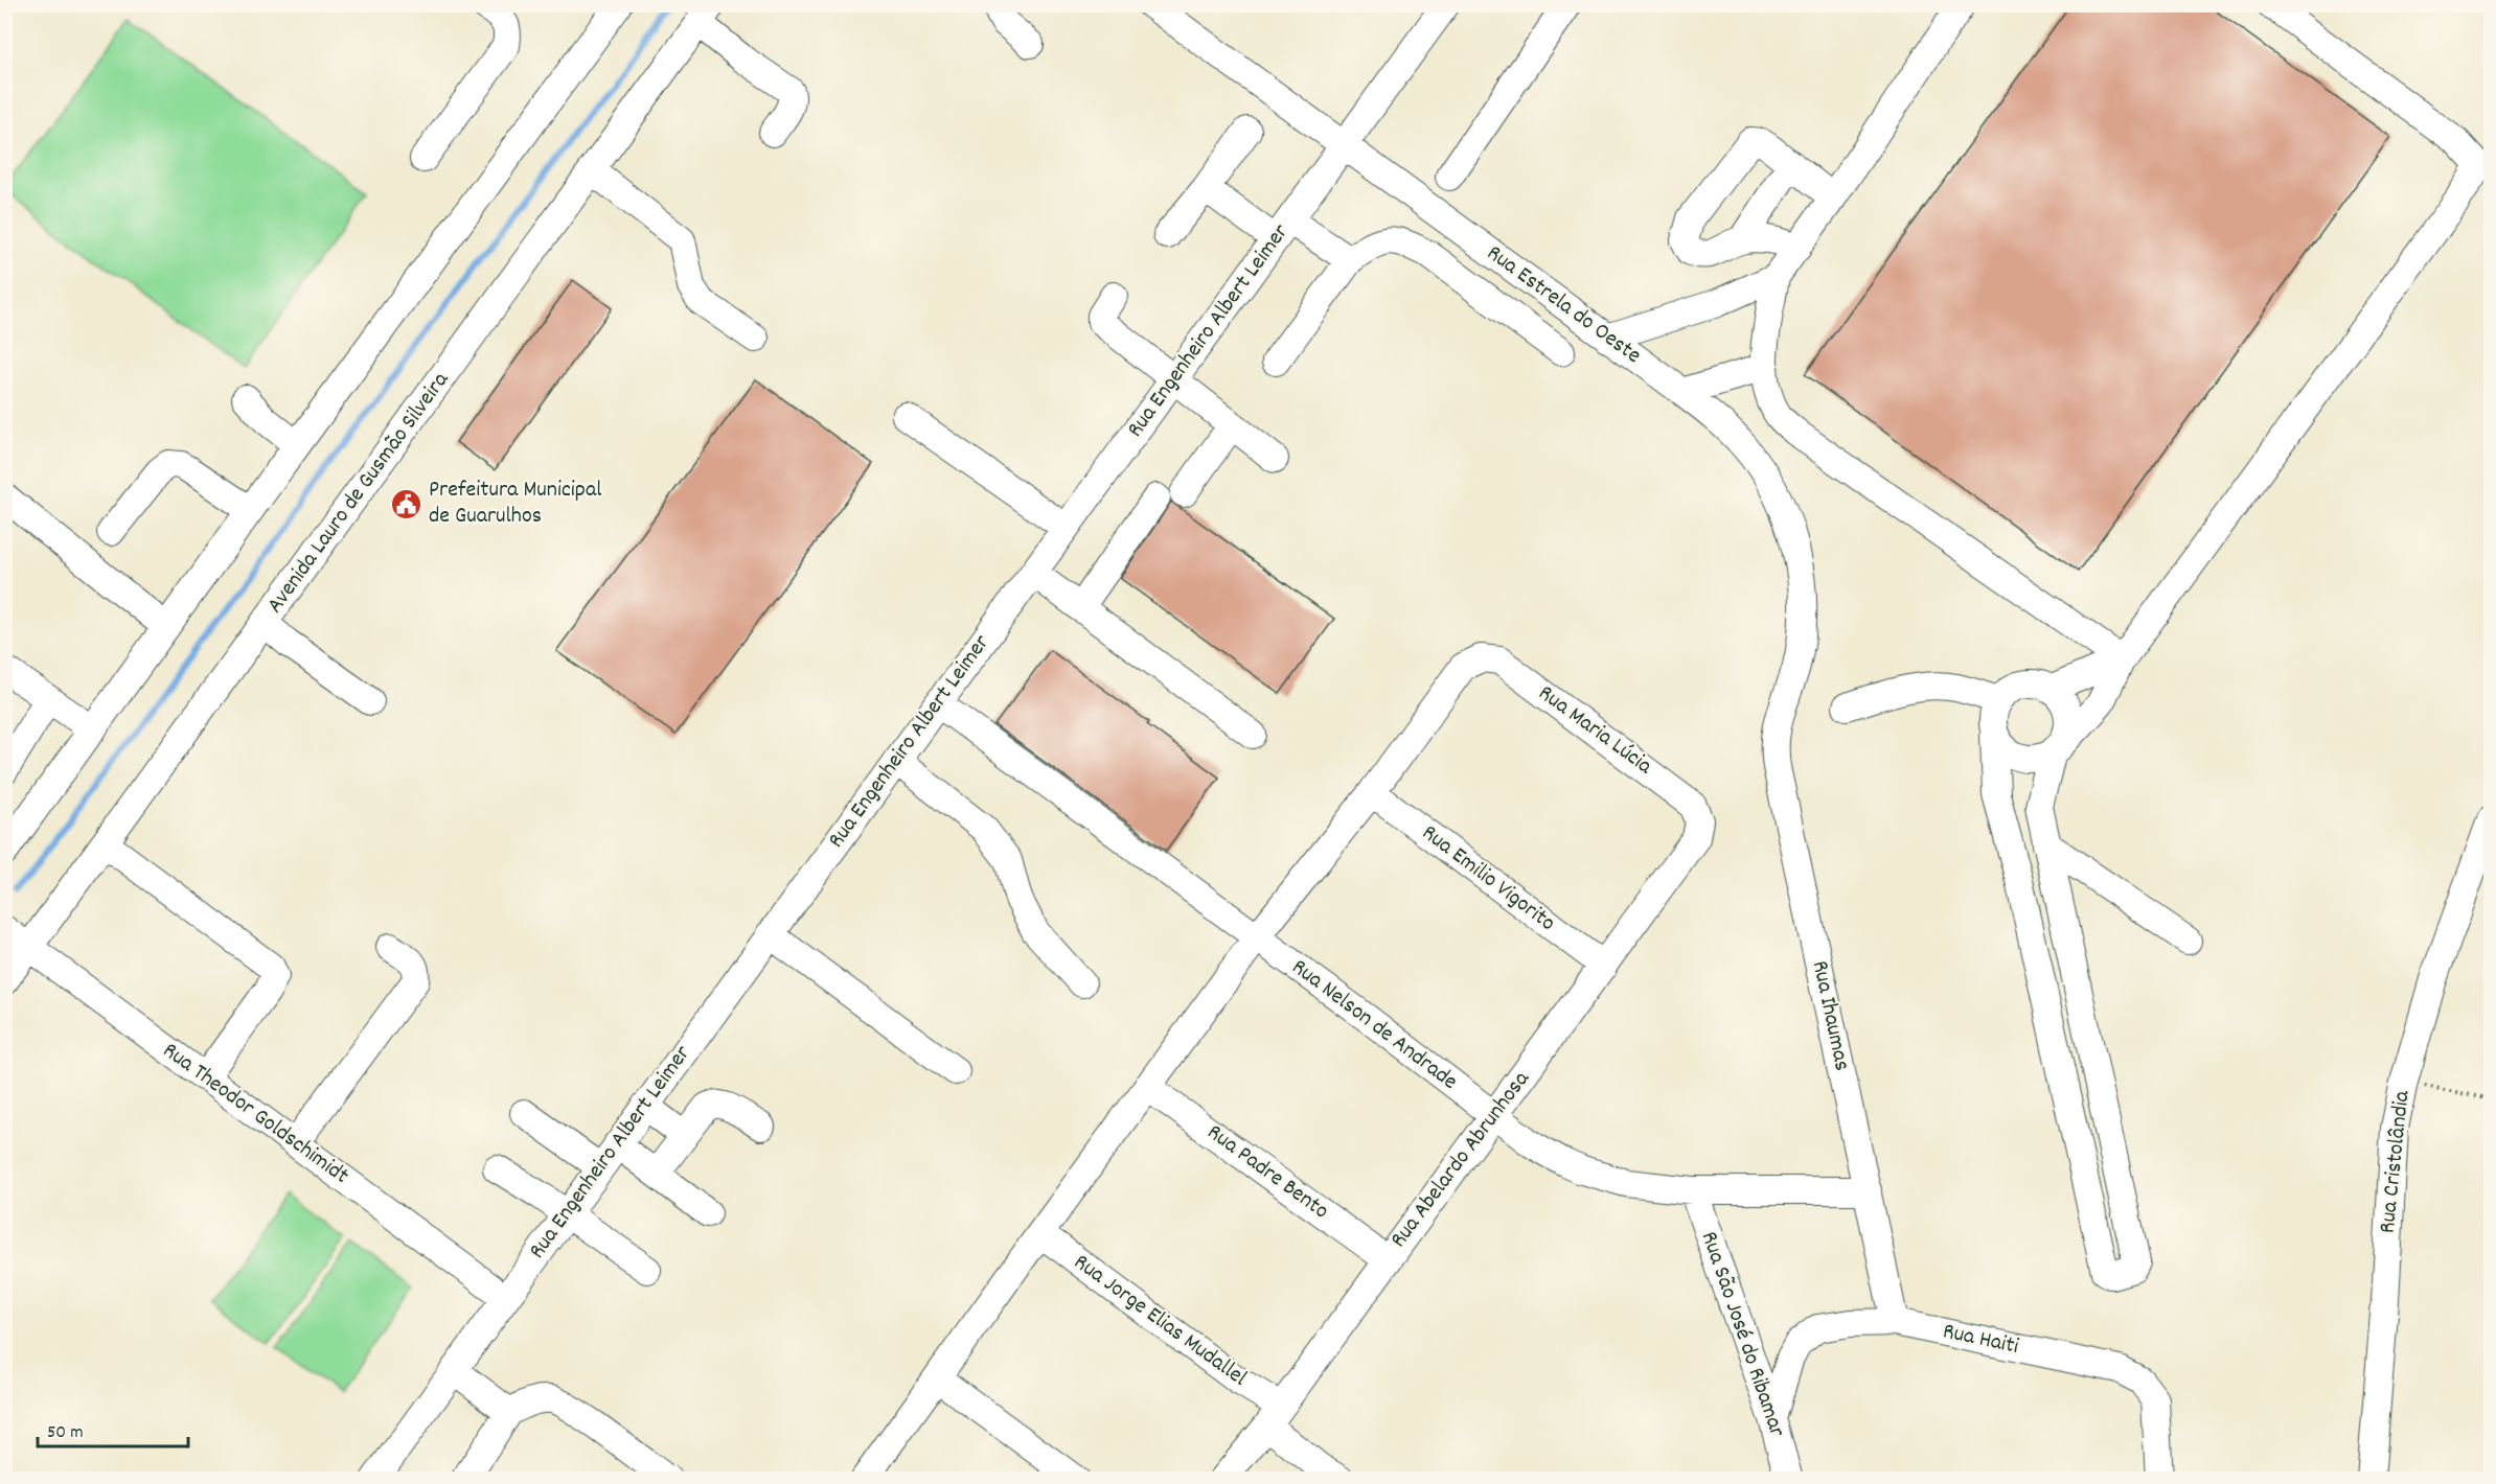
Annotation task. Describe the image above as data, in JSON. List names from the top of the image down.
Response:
{
  "streets": {
    "street": [
      "Rua Estrela do Oeste",
      "Rua Engenheiro Albert Leimer",
      "Avenida Lauro de Gusmão Silveira",
      "Rua Maria Lúcia",
      "Rua Emilio Vigorito",
      "Rua Ihaumas",
      "Rua Nelson de Andrade",
      "Rua Theodor Goldschimidt",
      "Rua Abelardo Abrunhosa",
      "Rua Cristolândia",
      "Rua Padre Bento",
      "Rua Jorge Elias Mudallel",
      "Rua São José do Ribamar",
      "Rua Haiti"
    ]
  },
  "crossings": [
    ["Rua Estrela do Oeste", "Rua Engenheiro Albert Leimer"],
    ["Rua Estrela do Oeste", "Rua Ihaumas"],
    ["Rua Engenheiro Albert Leimer", "Rua Nelson de Andrade"],
    ["Rua Engenheiro Albert Leimer", "Rua Theodor Goldschimidt"],
    ["Avenida Lauro de Gusmão Silveira", "Rua Theodor Goldschimidt"],
    ["Rua Maria Lúcia", "Rua Emilio Vigorito"],
    ["Rua Maria Lúcia", "Rua Abelardo Abrunhosa"],
    ["Rua Emilio Vigorito", "Rua Abelardo Abrunhosa"],
    ["Rua Ihaumas", "Rua Nelson de Andrade"],
    ["Rua Ihaumas", "Rua Haiti"],
    ["Rua Nelson de Andrade", "Rua Abelardo Abrunhosa"],
    ["Rua Nelson de Andrade", "Rua São José do Ribamar"],
    ["Rua Abelardo Abrunhosa", "Rua Padre Bento"],
    ["Rua Abelardo Abrunhosa", "Rua Jorge Elias Mudallel"],
    ["Rua São José do Ribamar", "Rua Haiti"]
  ],
  "places": {
    "public building": ["Prefeitura Municipal de Guarulhos"]
  },
  "scale_bar": "50 m"
}
